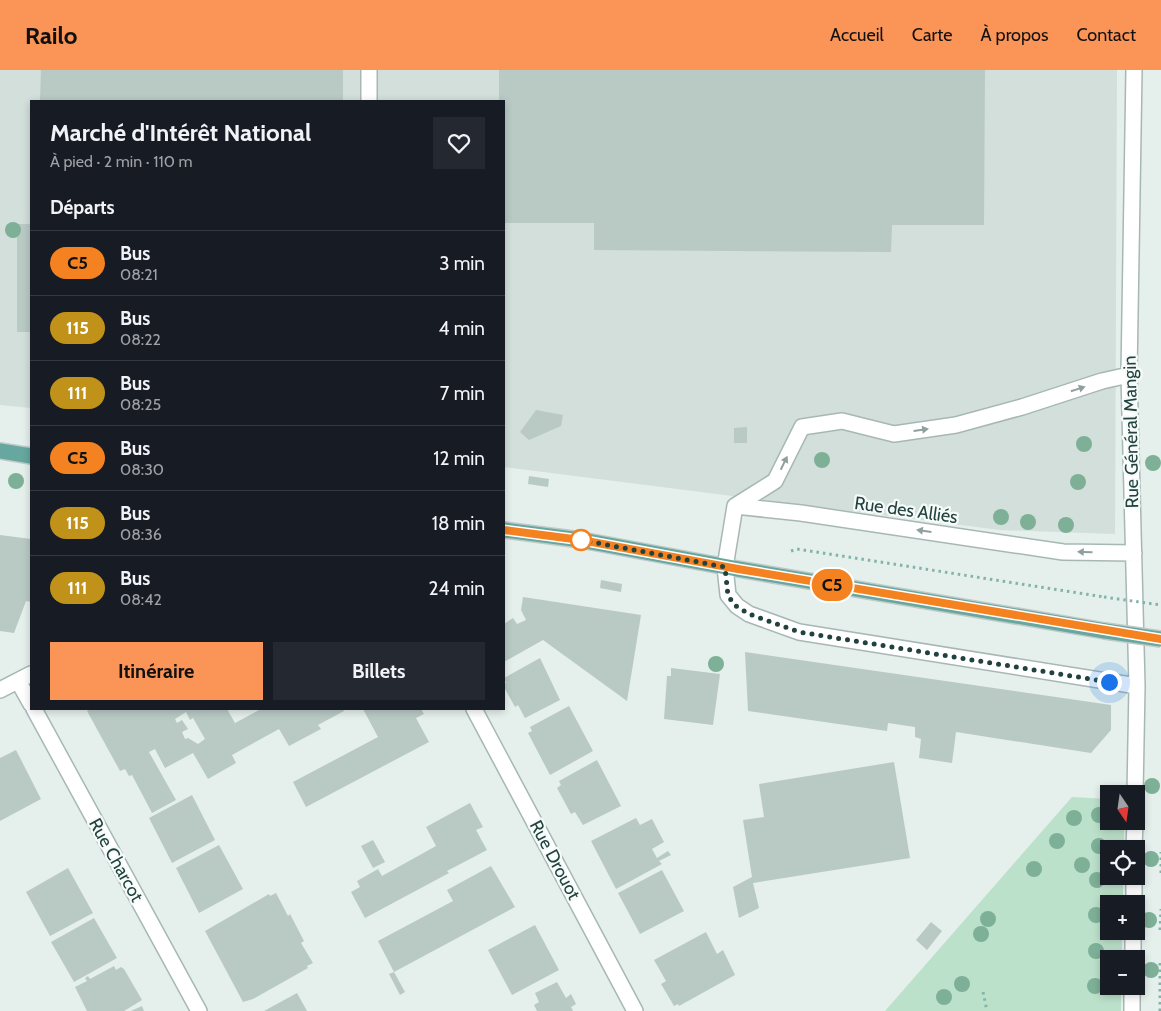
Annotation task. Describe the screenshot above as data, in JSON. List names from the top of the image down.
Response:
{
  "streets": {
    "street": [
      "Rue Général Mangin",
      "Rue des Alliés",
      "Rue Charcot",
      "Rue Drouot"
    ]
  },
  "crossings": [
    ["Rue Général Mangin", "Rue des Alliés"]
  ],
  "lines": ["bus line C5"],
  "north": "bottom",
  "page": {
    "header": "Railo",
    "nav": [
      "Accueil",
      "Carte",
      "À propos",
      "Contact"
    ],
    "on_map": "C5",
    "heading": [
      ["Marché d'Intérêt National", "À pied · 2 min · 110 m"],
      "Départs"
    ],
    "list": [
      {
        "mark": "C5",
        "name": "Bus",
        "note": "08:21",
        "value": "3 min"
      },
      {
        "mark": "115",
        "name": "Bus",
        "note": "08:22",
        "value": "4 min"
      },
      {
        "mark": "111",
        "name": "Bus",
        "note": "08:25",
        "value": "7 min"
      },
      {
        "mark": "C5",
        "name": "Bus",
        "note": "08:30",
        "value": "12 min"
      },
      {
        "mark": "115",
        "name": "Bus",
        "note": "08:36",
        "value": "18 min"
      },
      {
        "mark": "111",
        "name": "Bus",
        "note": "08:42",
        "value": "24 min"
      }
    ],
    "buttons": ["Itinéraire", "Billets"],
    "map_buttons": ["+", "−"]
  }
}
